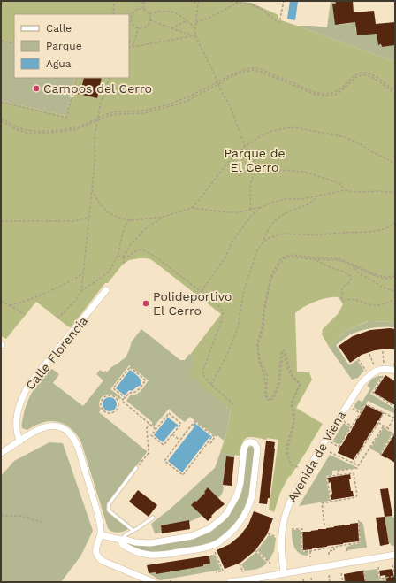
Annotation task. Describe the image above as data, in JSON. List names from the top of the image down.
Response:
{
  "streets": {
    "street": ["Calle Florencia", "Avenida de Viena"]
  },
  "parks": ["Parque de El Cerro"],
  "places": ["Campos del Cerro", "Polideportivo El Cerro"],
  "legend": ["Calle", "Parque", "Agua"]
}
